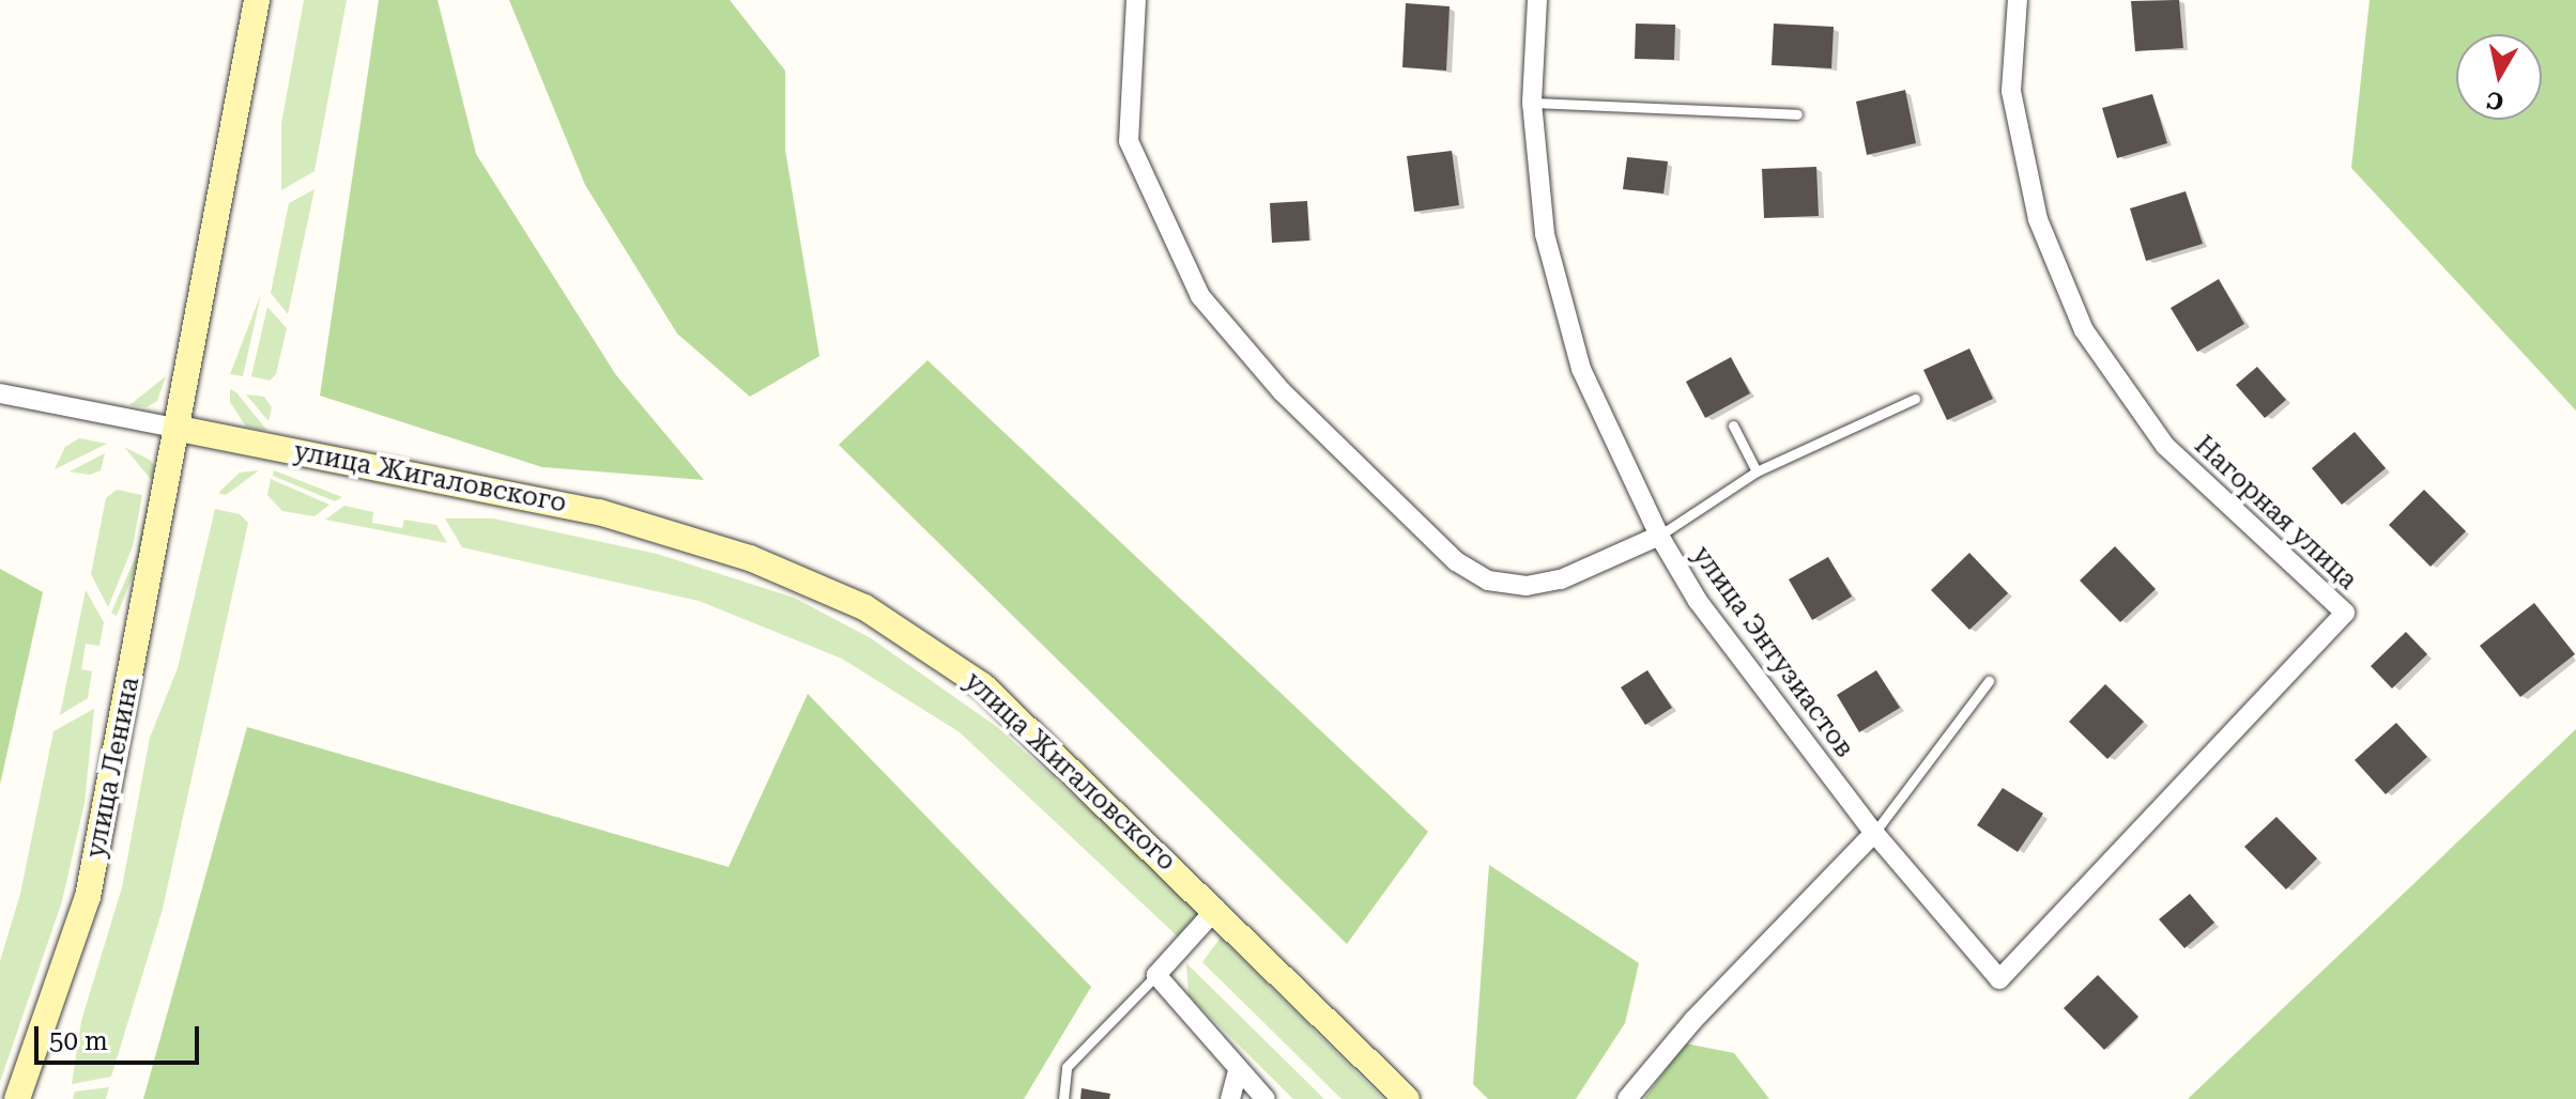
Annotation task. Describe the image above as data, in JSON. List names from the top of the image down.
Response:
{
  "streets": {
    "main road": ["улица Жигаловского", "улица Ленина"],
    "street": ["Нагорная улица", "улица Энтузиастов"]
  },
  "crossings": [
    ["улица Жигаловского", "улица Ленина"],
    ["Нагорная улица", "улица Энтузиастов"]
  ],
  "scale_bar": "50 m",
  "north": "bottom"
}
